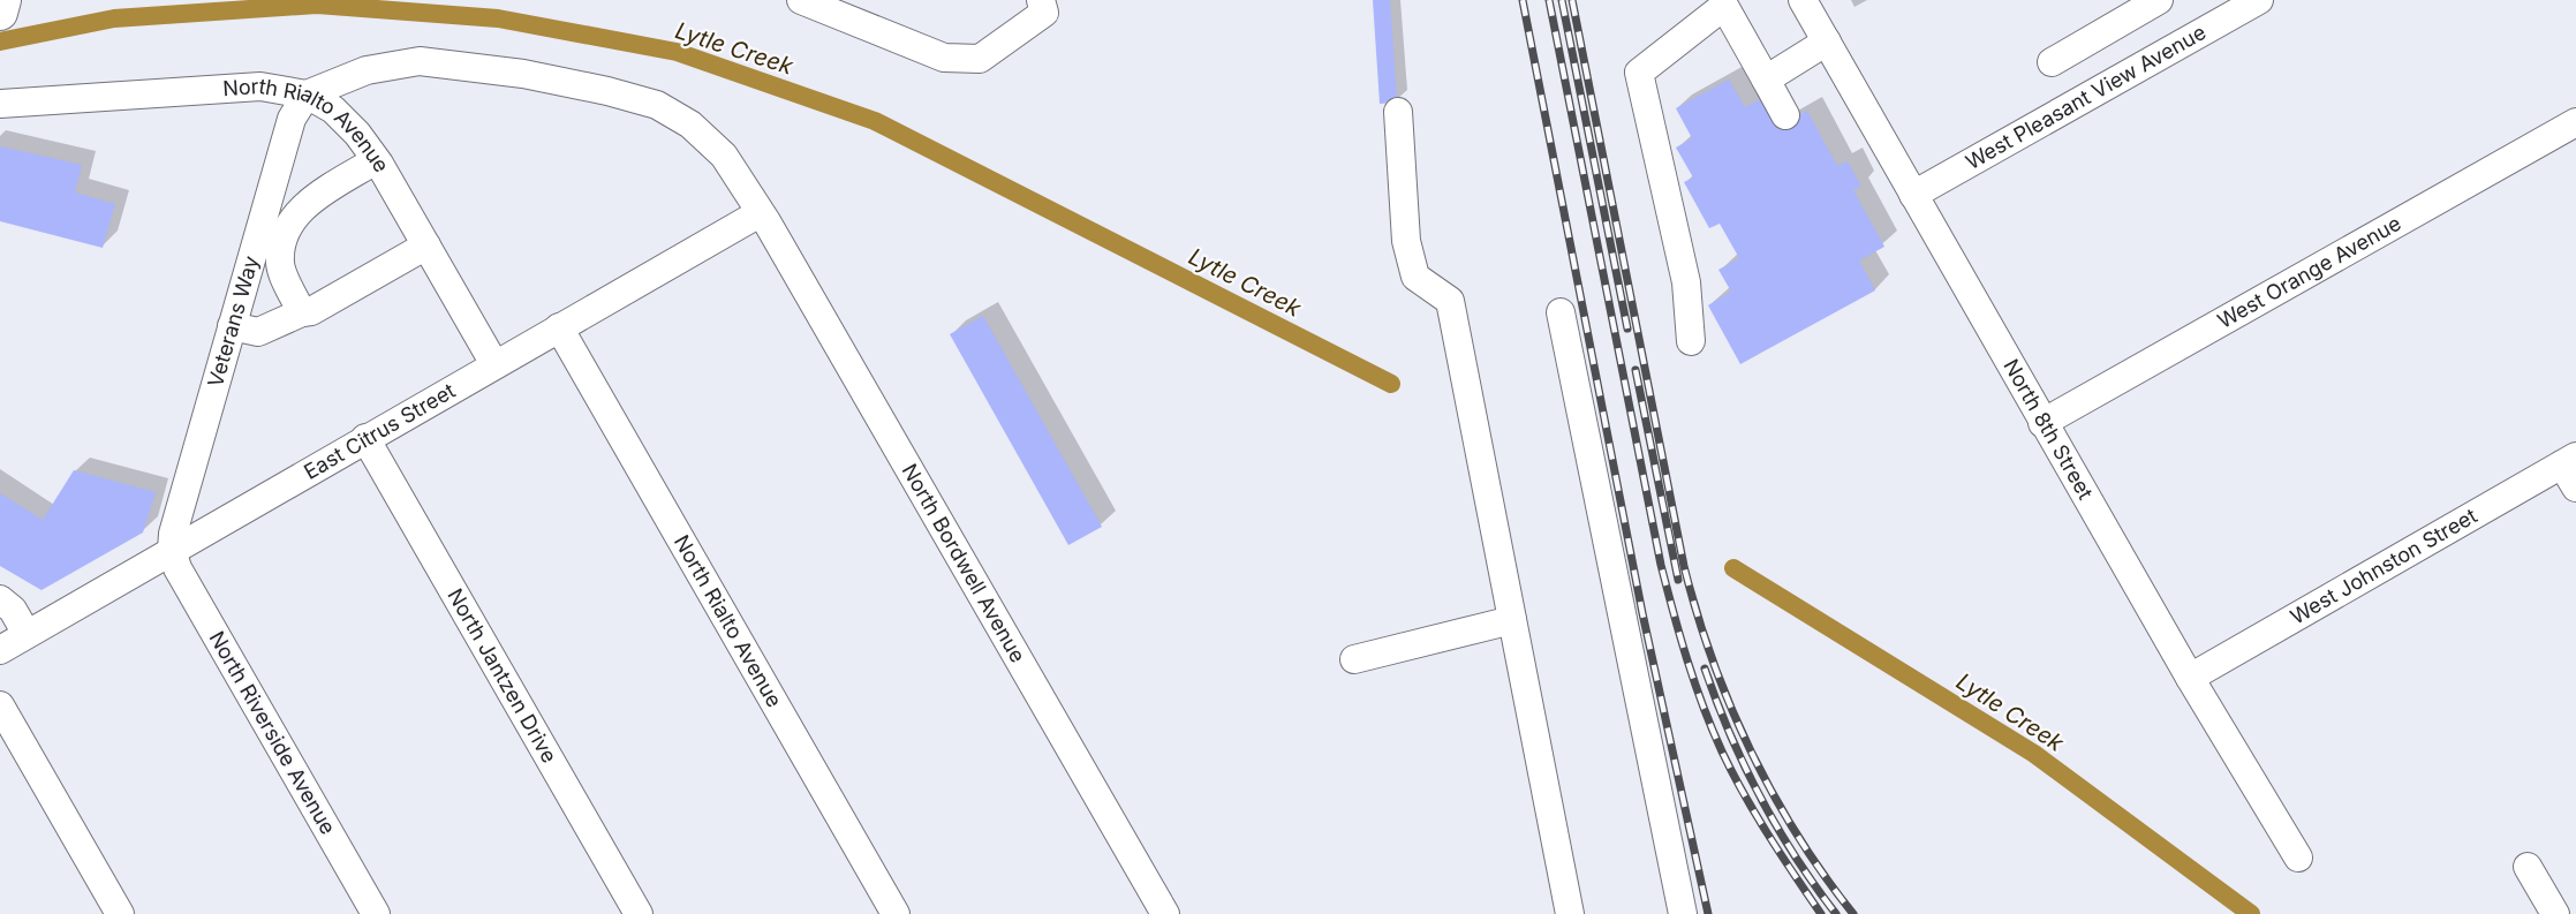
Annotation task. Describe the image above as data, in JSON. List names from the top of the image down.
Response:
{
  "streets": {
    "street": [
      "West Pleasant View Avenue",
      "North Rialto Avenue",
      "West Orange Avenue",
      "Veterans Way",
      "East Citrus Street",
      "North 8th Street",
      "North Bordwell Avenue",
      "West Johnston Street",
      "North Jantzen Drive",
      "North Riverside Avenue"
    ]
  },
  "crossings": [
    ["West Pleasant View Avenue", "North 8th Street"],
    ["North Rialto Avenue", "Veterans Way"],
    ["North Rialto Avenue", "East Citrus Street"],
    ["North Rialto Avenue", "North Bordwell Avenue"],
    ["West Orange Avenue", "North 8th Street"],
    ["Veterans Way", "East Citrus Street"],
    ["Veterans Way", "North Bordwell Avenue"],
    ["Veterans Way", "North Riverside Avenue"],
    ["East Citrus Street", "North Bordwell Avenue"],
    ["East Citrus Street", "North Jantzen Drive"],
    ["East Citrus Street", "North Riverside Avenue"],
    ["North 8th Street", "West Johnston Street"]
  ],
  "water": ["Lytle Creek"]
}
